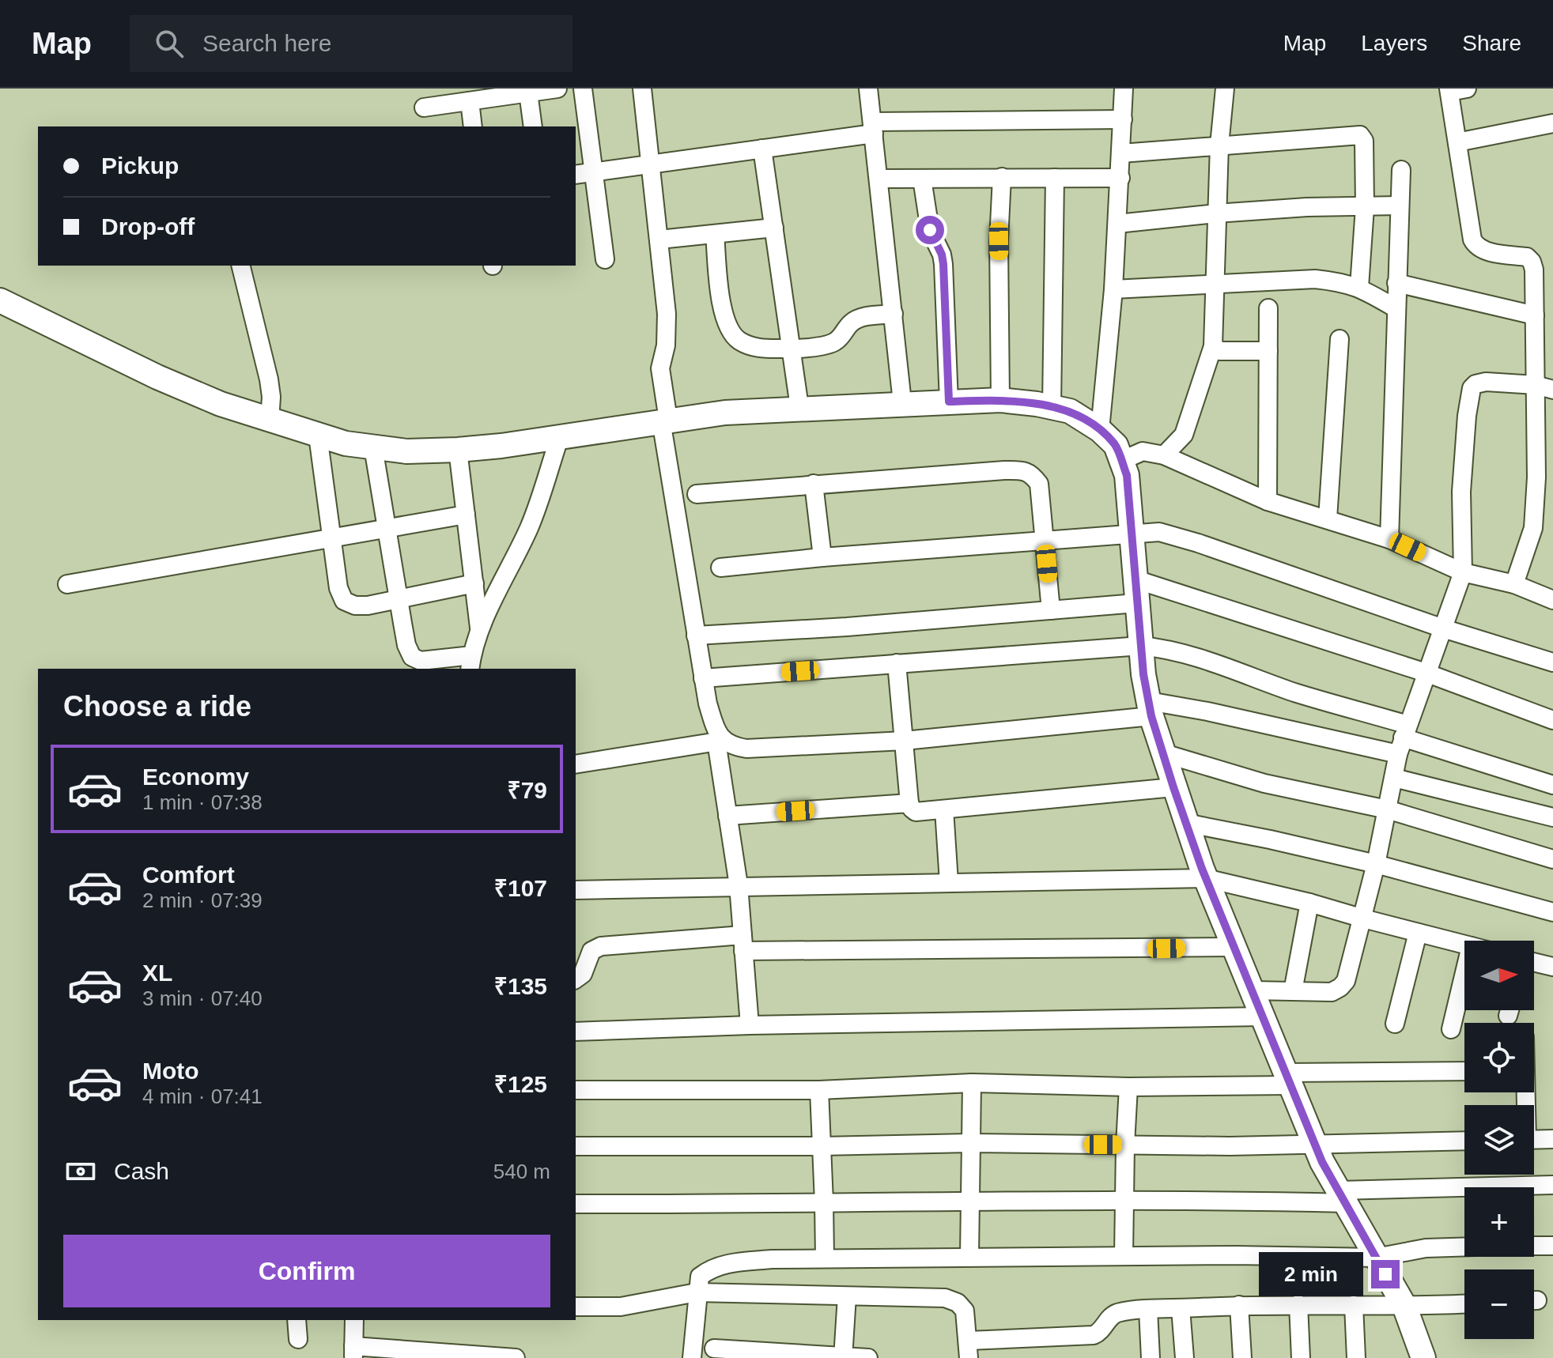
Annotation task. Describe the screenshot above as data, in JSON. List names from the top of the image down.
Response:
{
  "north": "right",
  "page": {
    "header": "Map",
    "search": "Search here",
    "nav": ["Map", "Layers", "Share"],
    "banner": ["Pickup", "Drop-off"],
    "heading": "Choose a ride",
    "list": [
      {
        "name": "Economy",
        "note": "1 min · 07:38",
        "value": "₹79"
      },
      {
        "name": "Comfort",
        "note": "2 min · 07:39",
        "value": "₹107"
      },
      {
        "name": "XL",
        "note": "3 min · 07:40",
        "value": "₹135"
      },
      {
        "name": "Moto",
        "note": "4 min · 07:41",
        "value": "₹125"
      }
    ],
    "map_buttons": ["+", "−"],
    "pay": ["Cash", "540 m"],
    "buttons": "Confirm",
    "bubble": "2 min"
  }
}
